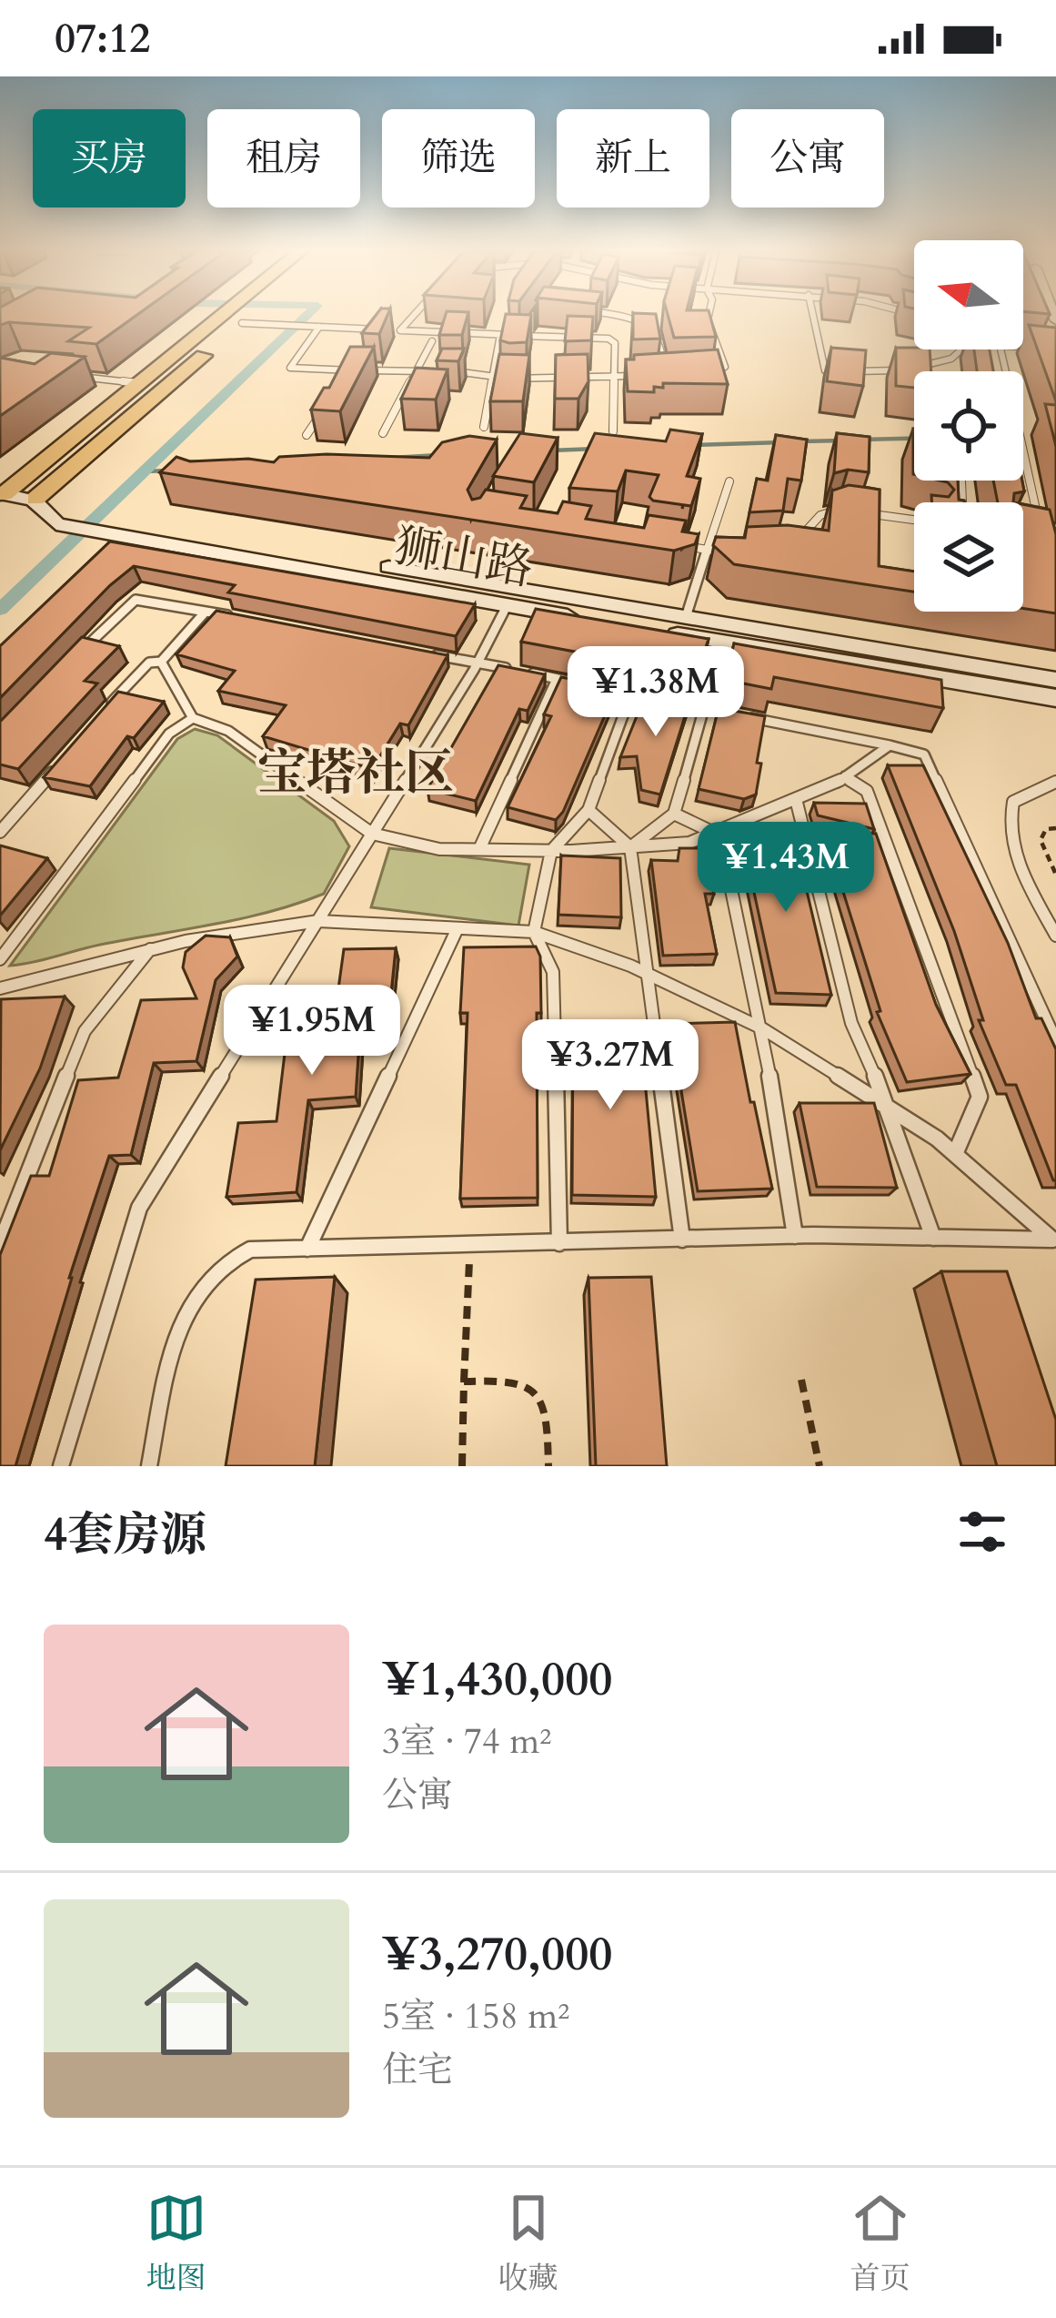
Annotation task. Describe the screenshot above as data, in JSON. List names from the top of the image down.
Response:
{
  "streets": {
    "main road": ["狮山路"]
  },
  "districts": ["宝塔社区"],
  "north": "left",
  "page": {
    "status": "07:12",
    "chip": [
      "买房",
      "租房",
      "筛选",
      "新上",
      "公寓"
    ],
    "price": [
      "¥1.38M",
      "¥1.43M",
      "¥1.95M",
      "¥3.27M"
    ],
    "heading": "4套房源",
    "list": [
      {
        "name": "¥1,430,000",
        "note": "3室 · 74 m² · 公寓"
      },
      {
        "name": "¥3,270,000",
        "note": "5室 · 158 m² · 住宅"
      }
    ],
    "tabs": ["地图", "收藏", "首页"]
  }
}
